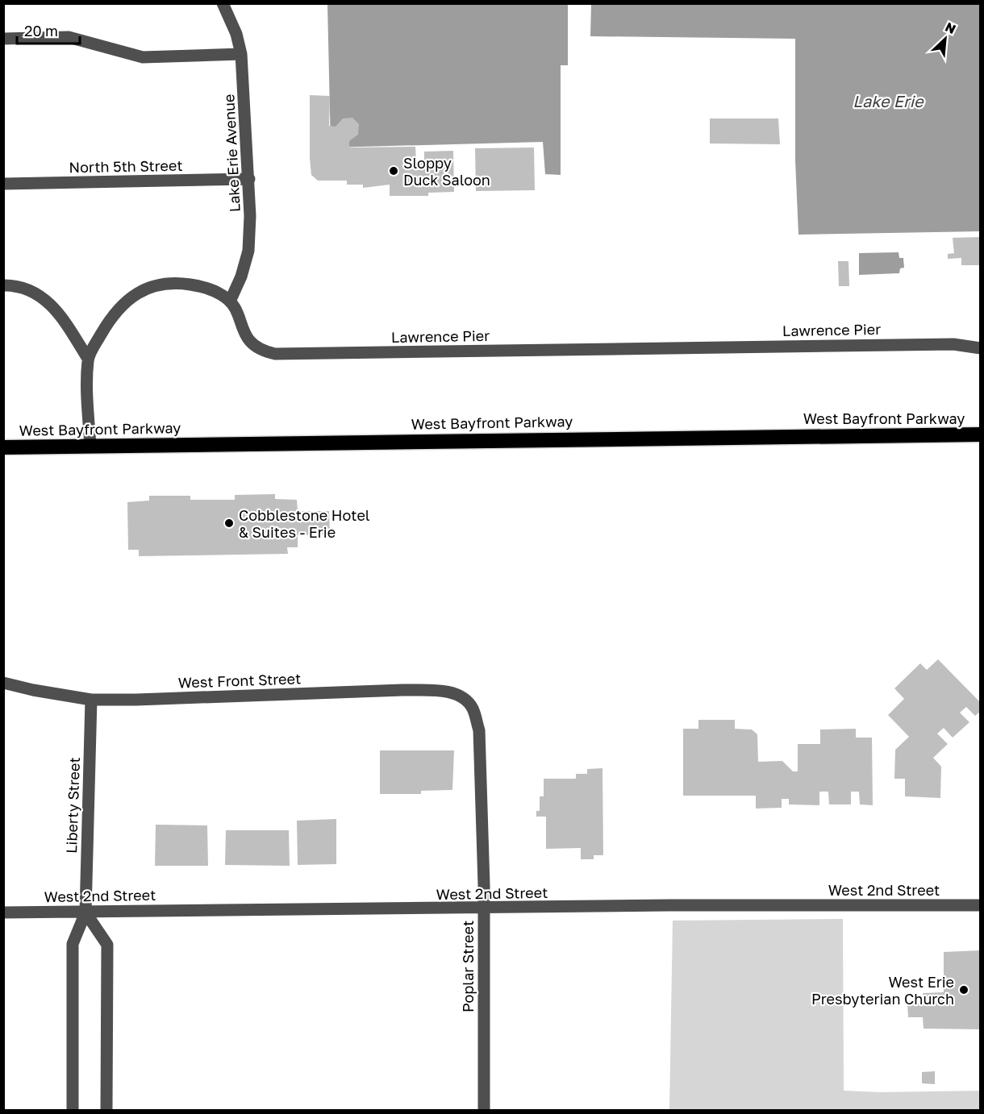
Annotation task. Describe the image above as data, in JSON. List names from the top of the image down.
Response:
{
  "streets": {
    "highway": ["West Bayfront Parkway"],
    "street": [
      "Lake Erie Avenue",
      "North 5th Street",
      "Lawrence Pier",
      "West Front Street",
      "Liberty Street",
      "West 2nd Street",
      "Poplar Street"
    ]
  },
  "crossings": [
    ["Lake Erie Avenue", "North 5th Street"],
    ["Lake Erie Avenue", "Lawrence Pier"],
    ["West Front Street", "Liberty Street"],
    ["West Front Street", "Poplar Street"],
    ["Liberty Street", "West 2nd Street"],
    ["West 2nd Street", "Poplar Street"]
  ],
  "water": ["Lake Erie"],
  "places": ["Sloppy Duck Saloon", "Cobblestone Hotel & Suites - Erie", "West Erie Presbyterian Church"],
  "scale_bar": "20 m",
  "north": "top right"
}
